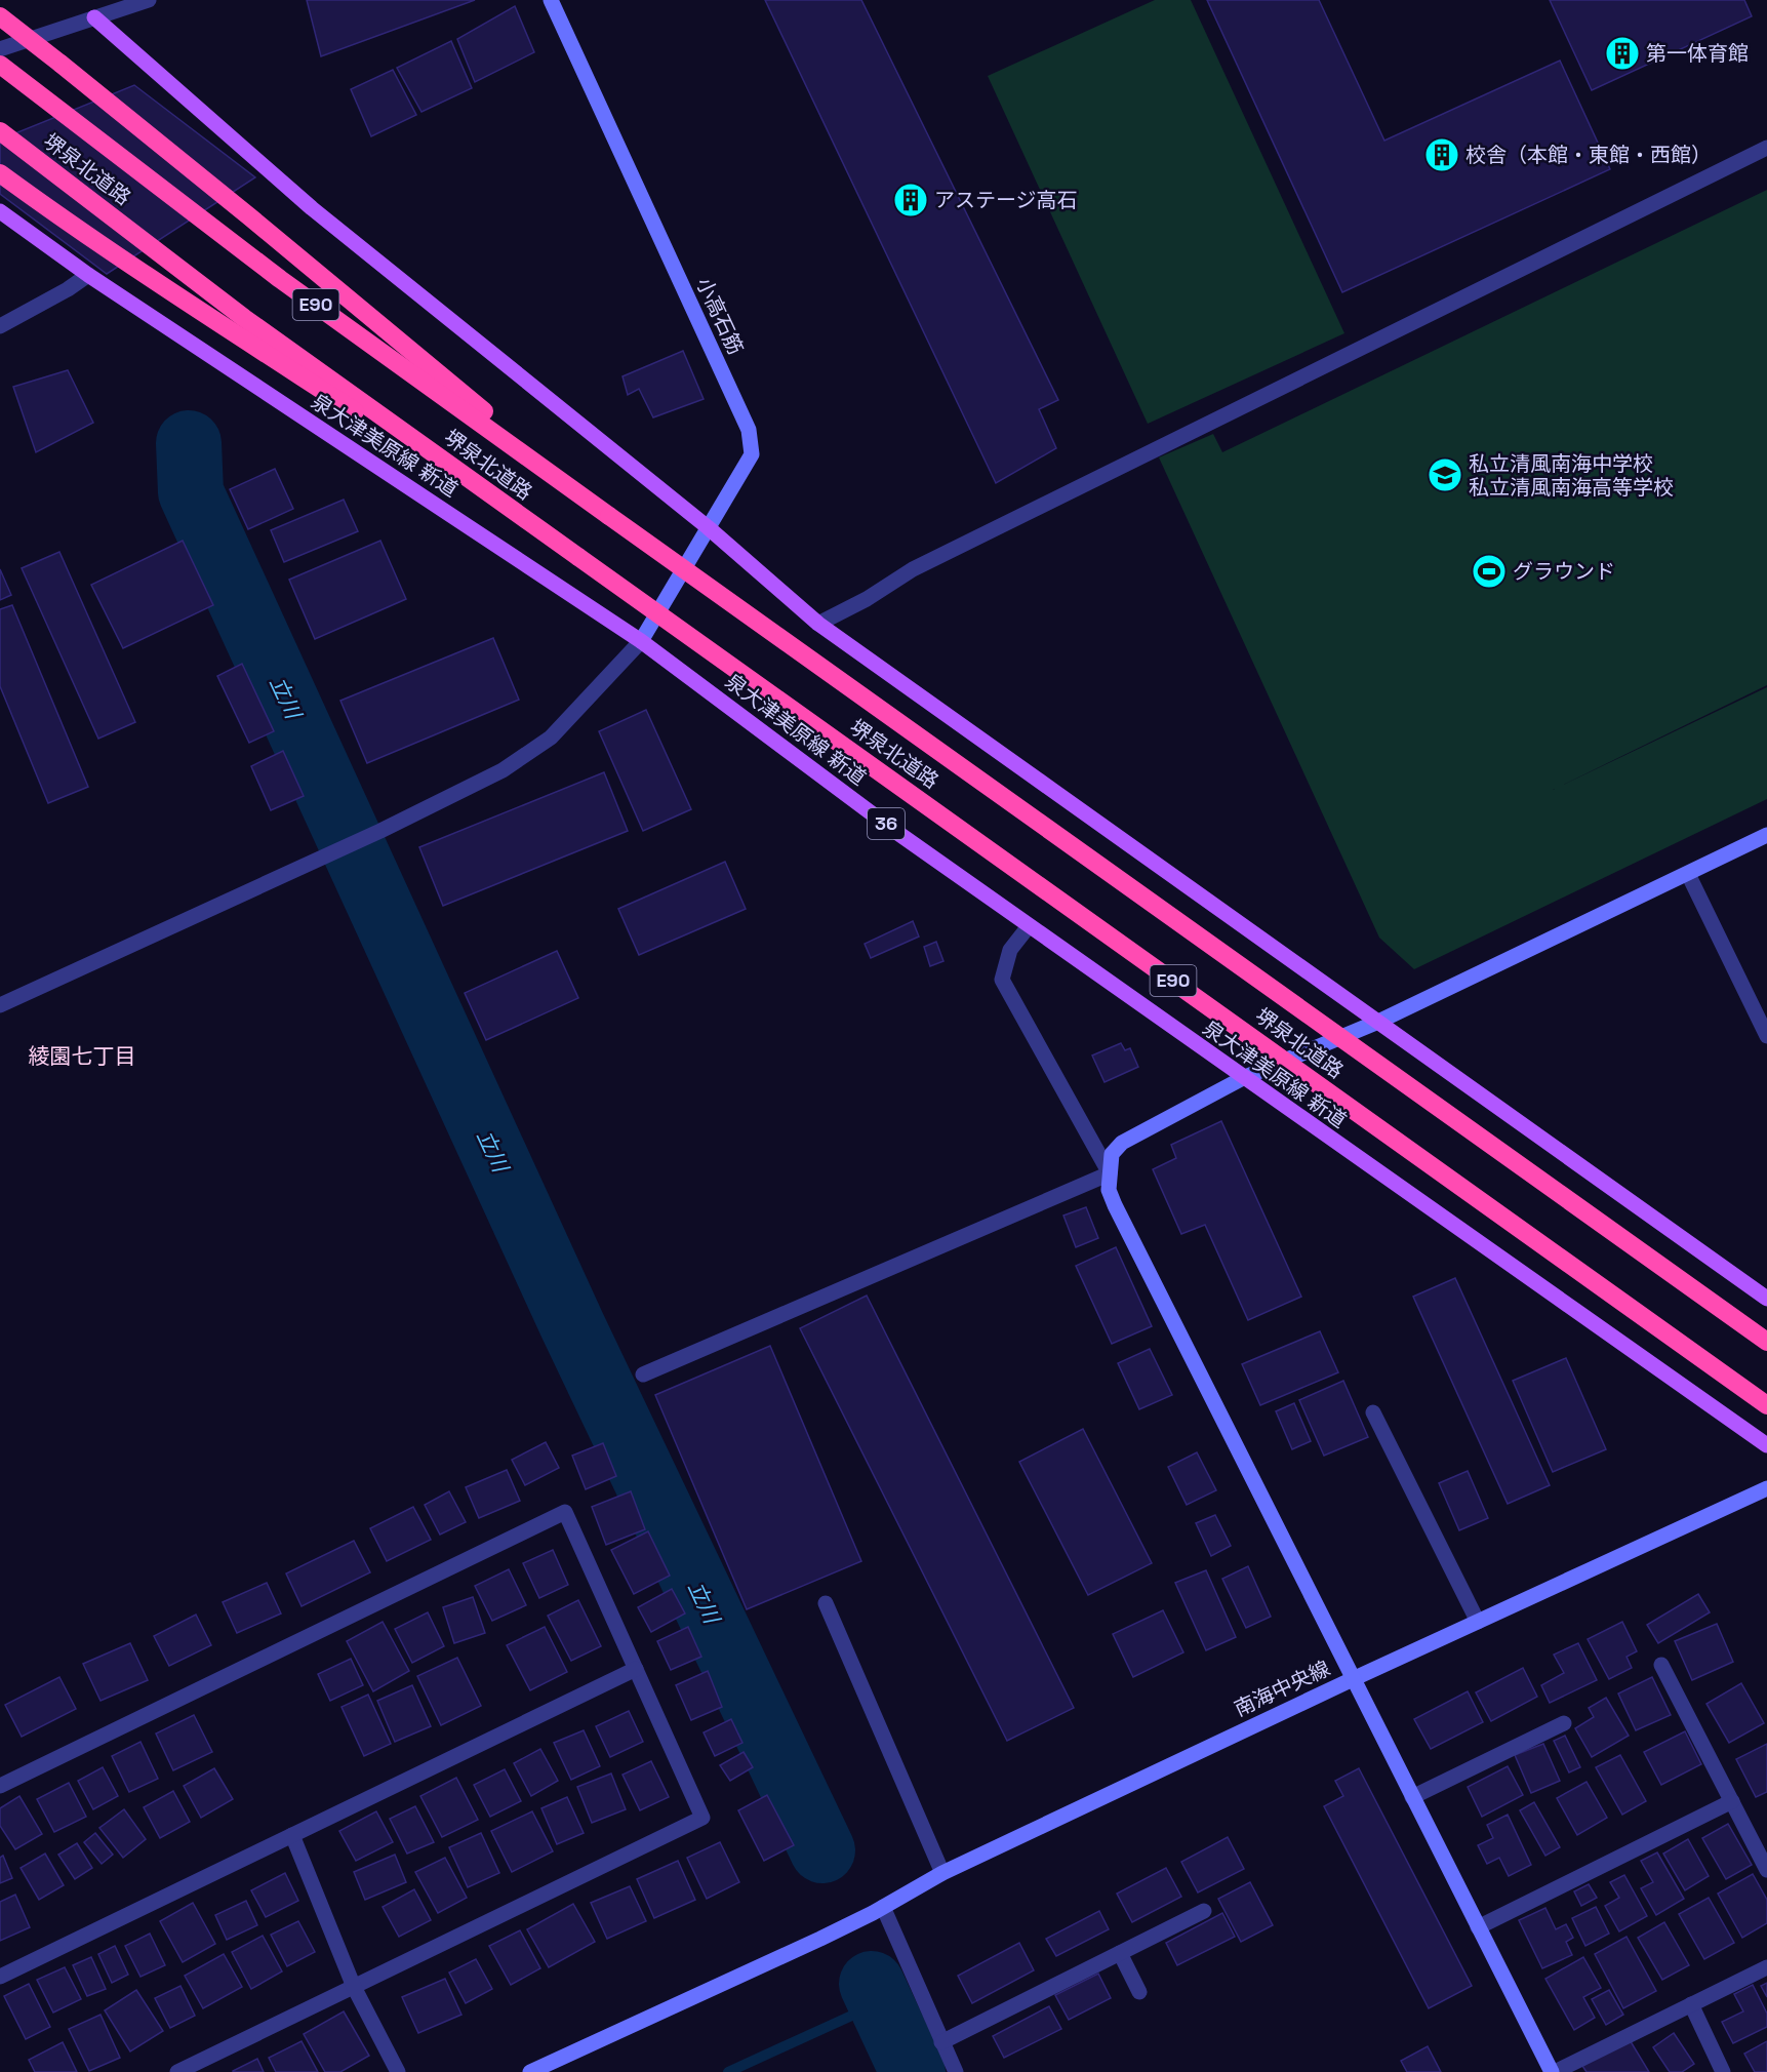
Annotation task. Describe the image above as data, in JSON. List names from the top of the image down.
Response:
{
  "streets": {
    "highway": ["堺泉北道路", "E90"],
    "main road": ["泉大津美原線 新道", "36"],
    "street": ["小高石筋", "南海中央線"]
  },
  "crossings": [
    ["小高石筋", "泉大津美原線 新道"]
  ],
  "districts": ["綾園七丁目"],
  "water": ["立川"],
  "places": {
    "building": ["第一体育館", "校舎（本館・東館・西館）", "アステージ高石"],
    "school or university": ["私立清風南海中学校 私立清風南海高等学校"],
    "sports": ["グラウンド"]
  }
}
